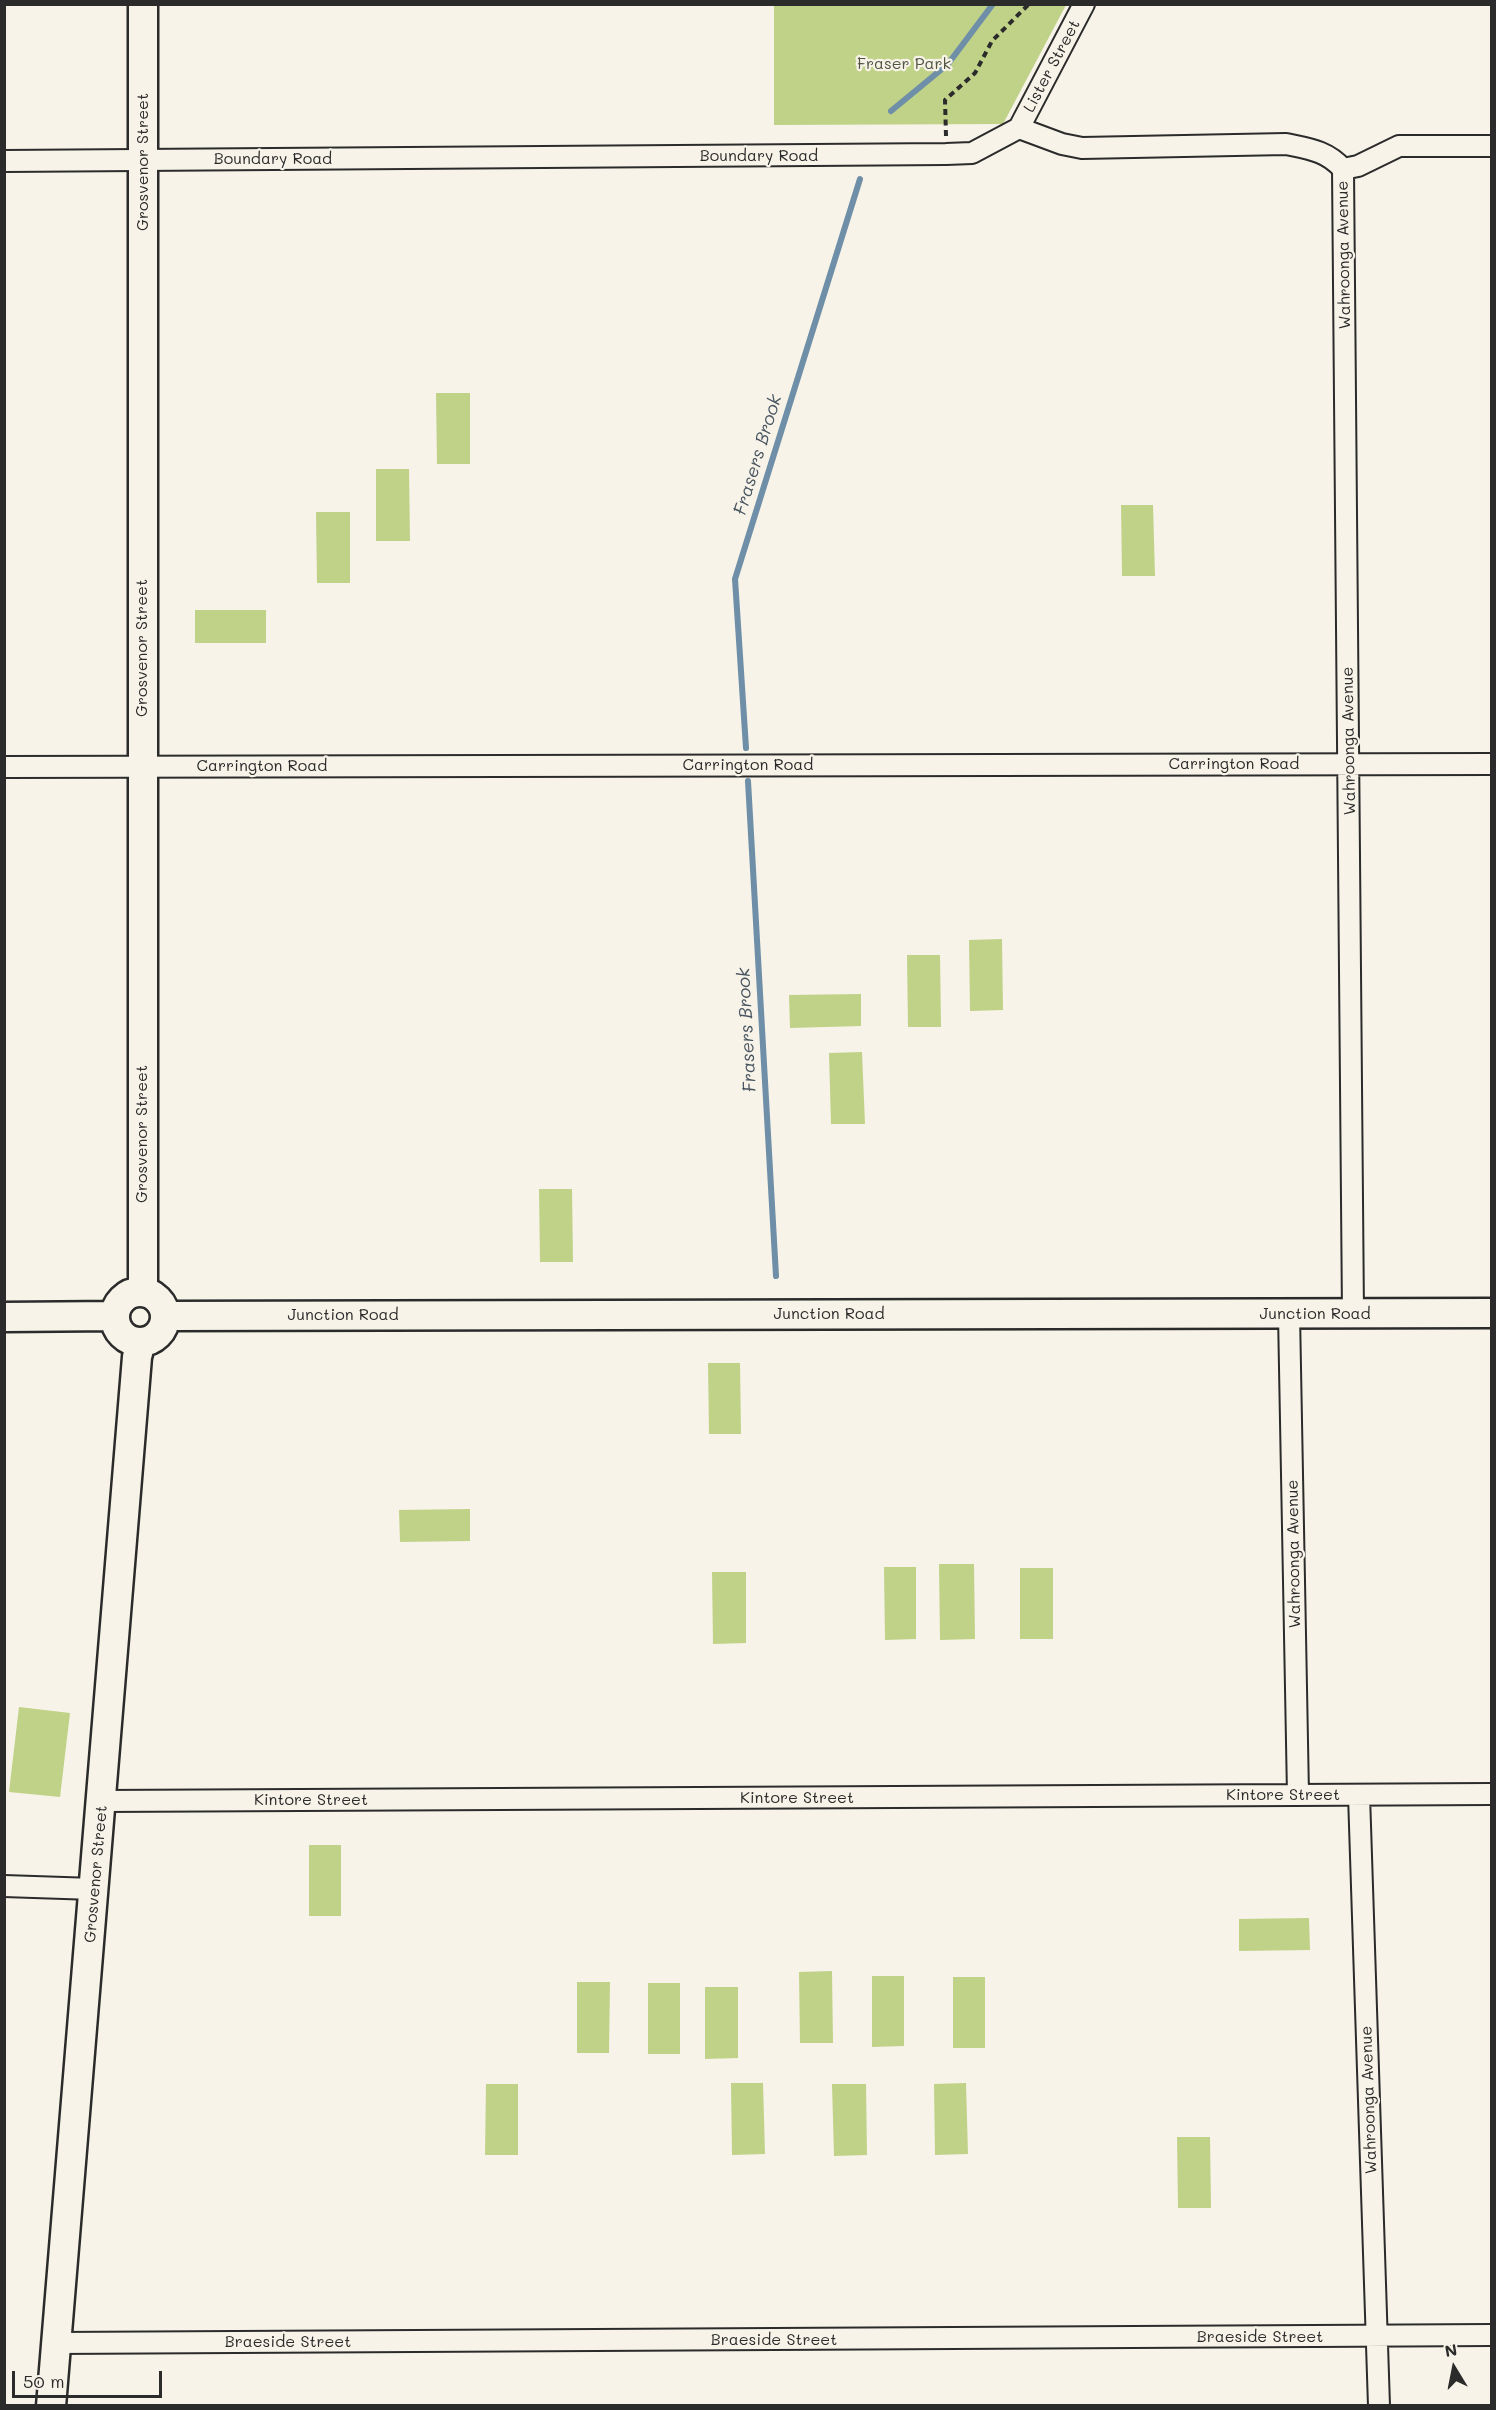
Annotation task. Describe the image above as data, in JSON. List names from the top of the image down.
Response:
{
  "streets": {
    "street": [
      "Lister Street",
      "Boundary Road",
      "Grosvenor Street",
      "Wahroonga Avenue",
      "Carrington Road",
      "Junction Road",
      "Kintore Street",
      "Braeside Street"
    ]
  },
  "crossings": [
    ["Lister Street", "Boundary Road"],
    ["Boundary Road", "Grosvenor Street"],
    ["Grosvenor Street", "Carrington Road"],
    ["Grosvenor Street", "Junction Road"],
    ["Grosvenor Street", "Kintore Street"],
    ["Grosvenor Street", "Braeside Street"],
    ["Wahroonga Avenue", "Carrington Road"],
    ["Wahroonga Avenue", "Junction Road"],
    ["Wahroonga Avenue", "Kintore Street"],
    ["Wahroonga Avenue", "Braeside Street"]
  ],
  "water": ["Frasers Brook"],
  "parks": ["Fraser Park"],
  "scale_bar": "50 m",
  "north": "top"
}
